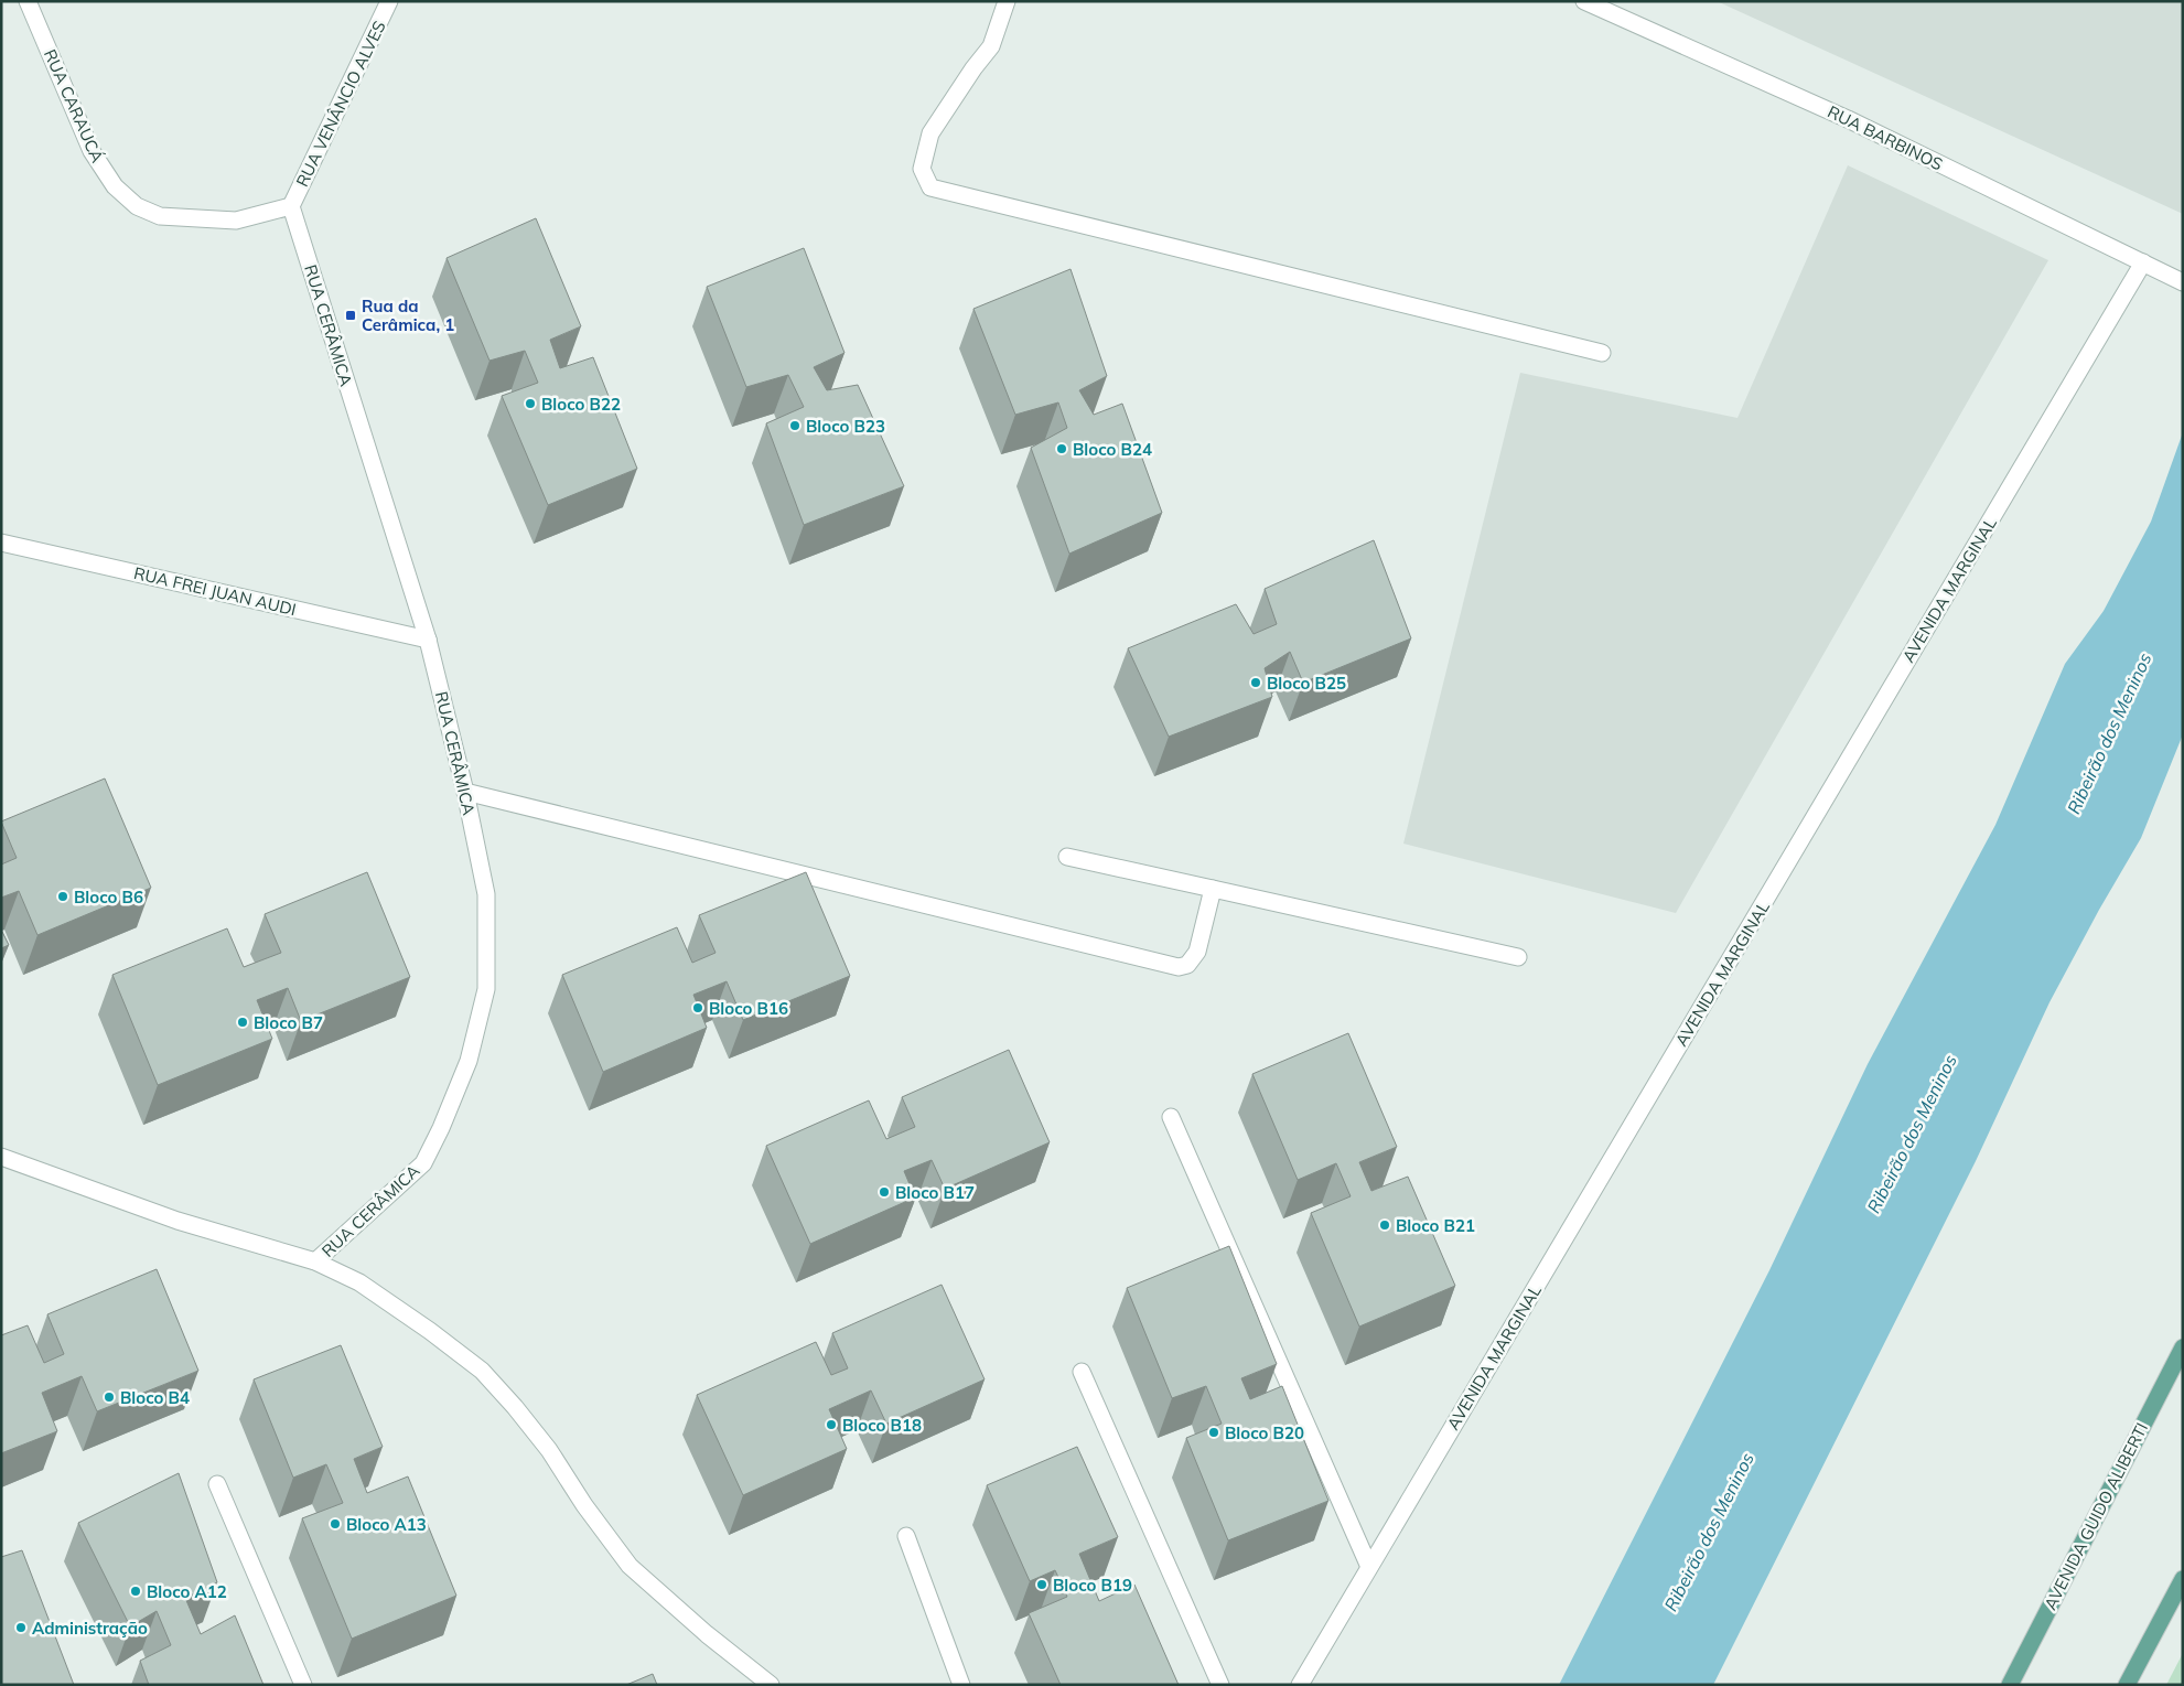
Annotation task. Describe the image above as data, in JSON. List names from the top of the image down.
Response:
{
  "streets": {
    "main road": ["AVENIDA GUIDO ALIBERTI"],
    "street": [
      "RUA VENÂNCIO ALVES",
      "RUA CARAUCÁ",
      "RUA BARBINOS",
      "RUA CERÂMICA",
      "AVENIDA MARGINAL",
      "RUA FREI JUAN AUDI"
    ]
  },
  "crossings": [
    ["RUA VENÂNCIO ALVES", "RUA CARAUCÁ"],
    ["RUA VENÂNCIO ALVES", "RUA CERÂMICA"],
    ["RUA CARAUCÁ", "RUA CERÂMICA"],
    ["RUA BARBINOS", "AVENIDA MARGINAL"],
    ["RUA CERÂMICA", "RUA FREI JUAN AUDI"]
  ],
  "water": ["Ribeirão dos Meninos"],
  "places": {
    "transit": ["Rua da Cerâmica, 1"],
    "other": [
      "Bloco B22",
      "Bloco B23",
      "Bloco B24",
      "Bloco B25",
      "Bloco B6",
      "Bloco B16",
      "Bloco B7",
      "Bloco B17",
      "Bloco B21",
      "Bloco B4",
      "Bloco B18",
      "Bloco B20",
      "Bloco A13",
      "Bloco B19",
      "Bloco A12",
      "Administração"
    ]
  }
}
